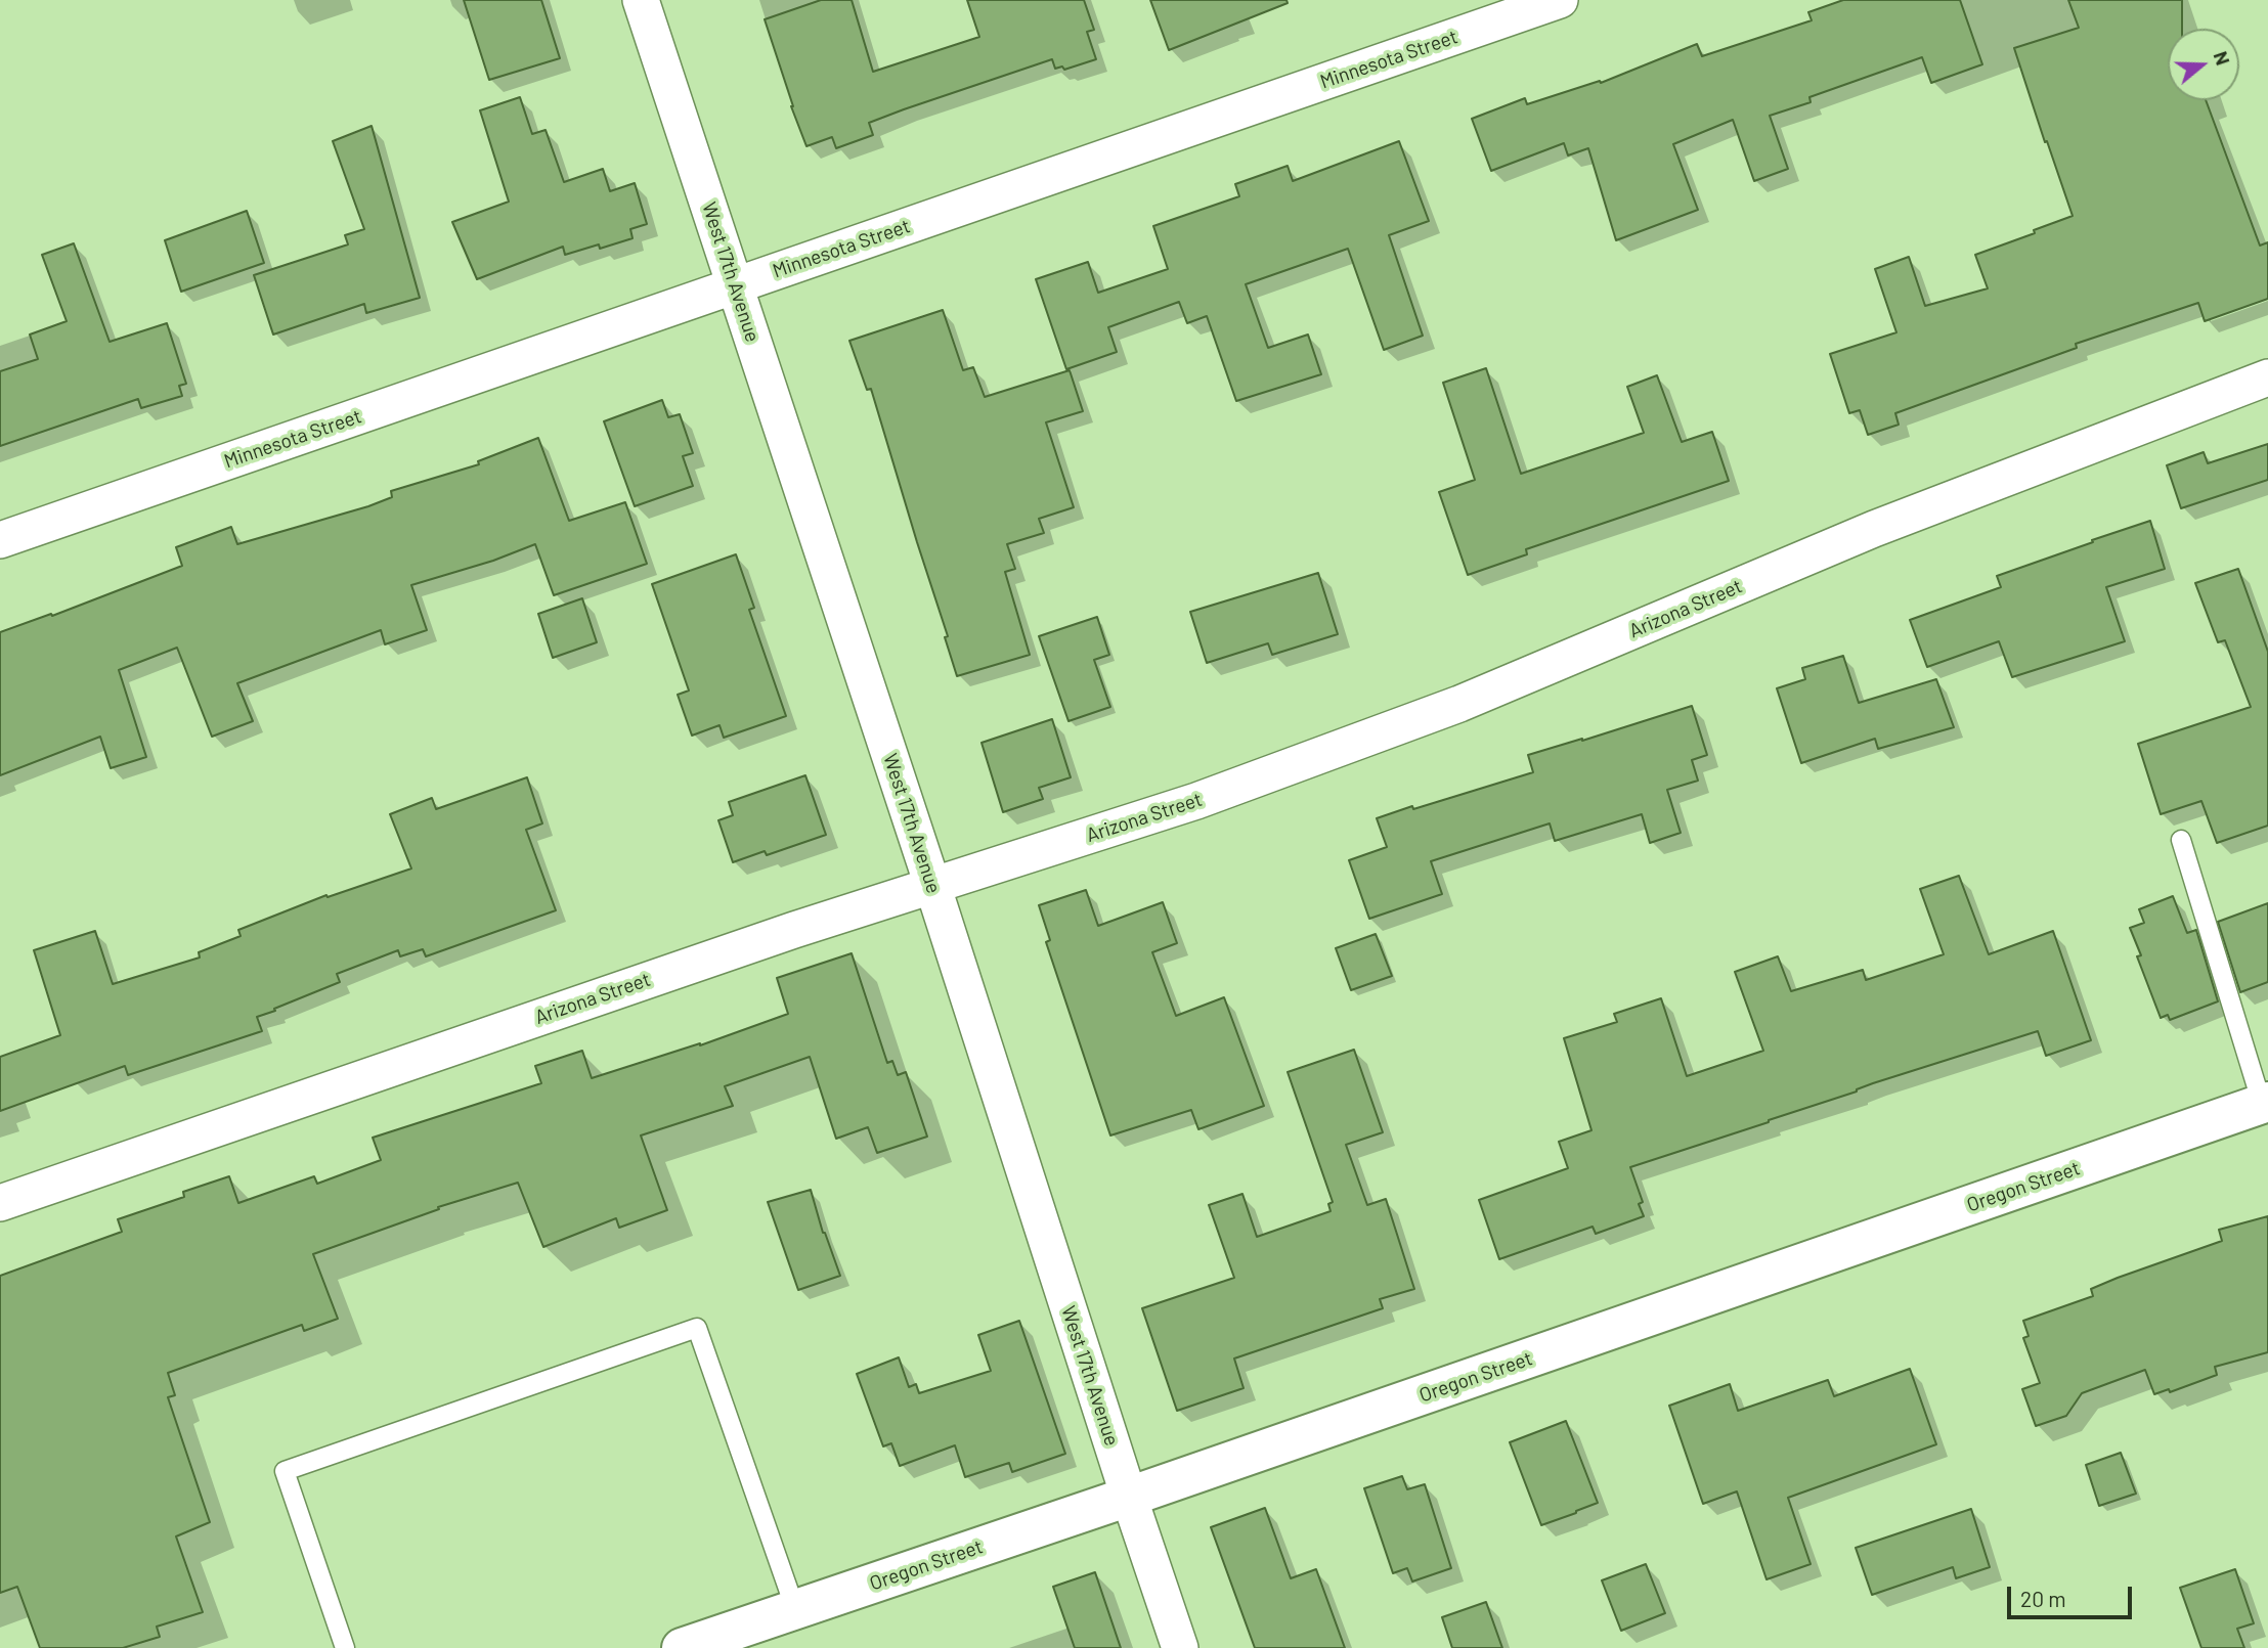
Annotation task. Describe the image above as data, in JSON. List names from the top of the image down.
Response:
{
  "streets": {
    "main road": ["Oregon Street"],
    "street": ["Minnesota Street", "West 17th Avenue", "Arizona Street"]
  },
  "crossings": [
    ["Minnesota Street", "West 17th Avenue"],
    ["West 17th Avenue", "Arizona Street"],
    ["West 17th Avenue", "Oregon Street"]
  ],
  "scale_bar": "20 m",
  "north": "right"
}
